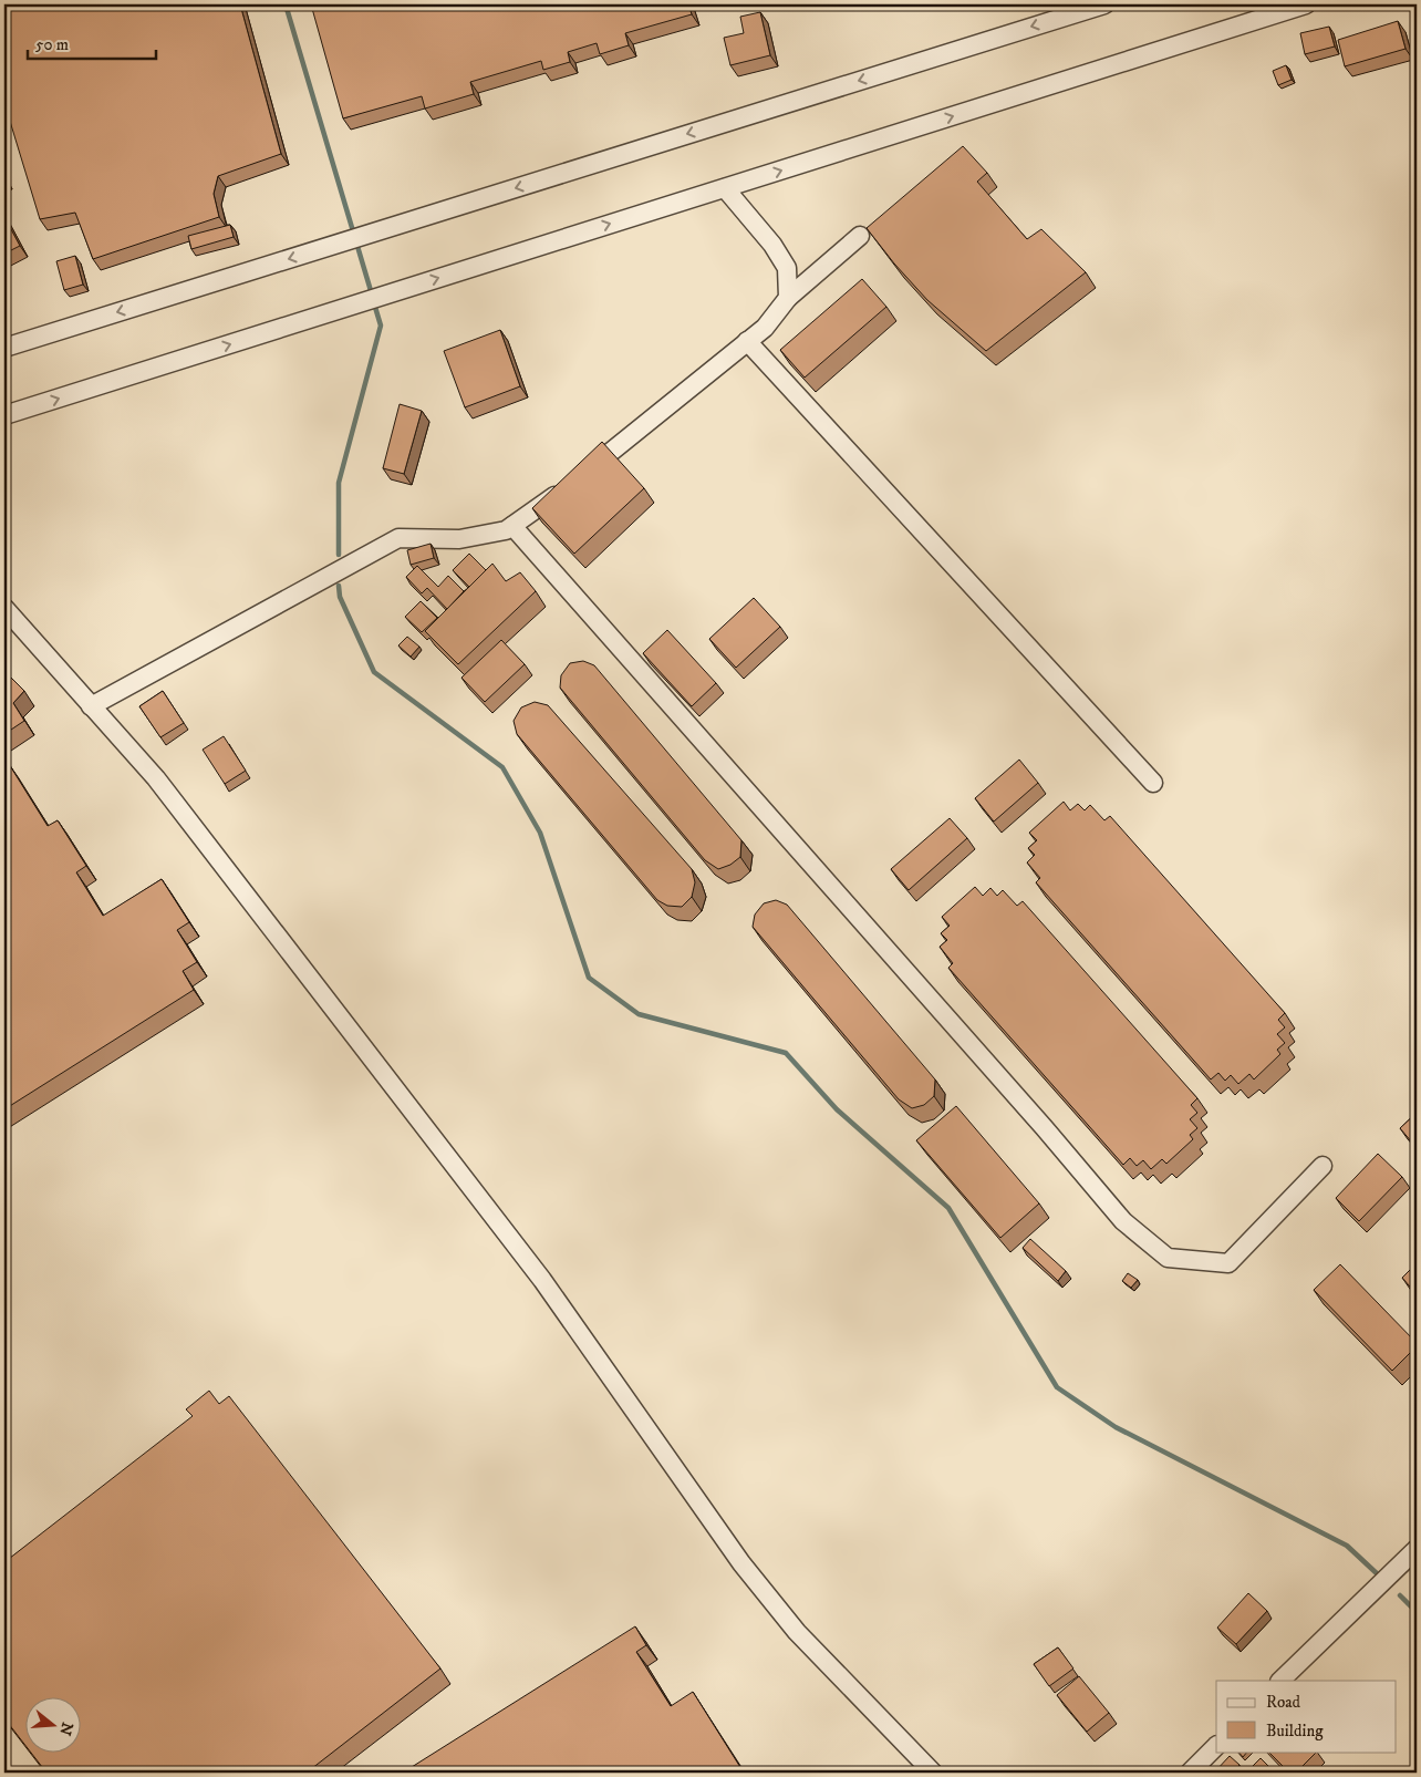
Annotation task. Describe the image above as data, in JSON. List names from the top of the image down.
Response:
{
  "legend": ["Road", "Building"],
  "scale_bar": "50 m",
  "north": "right"
}
